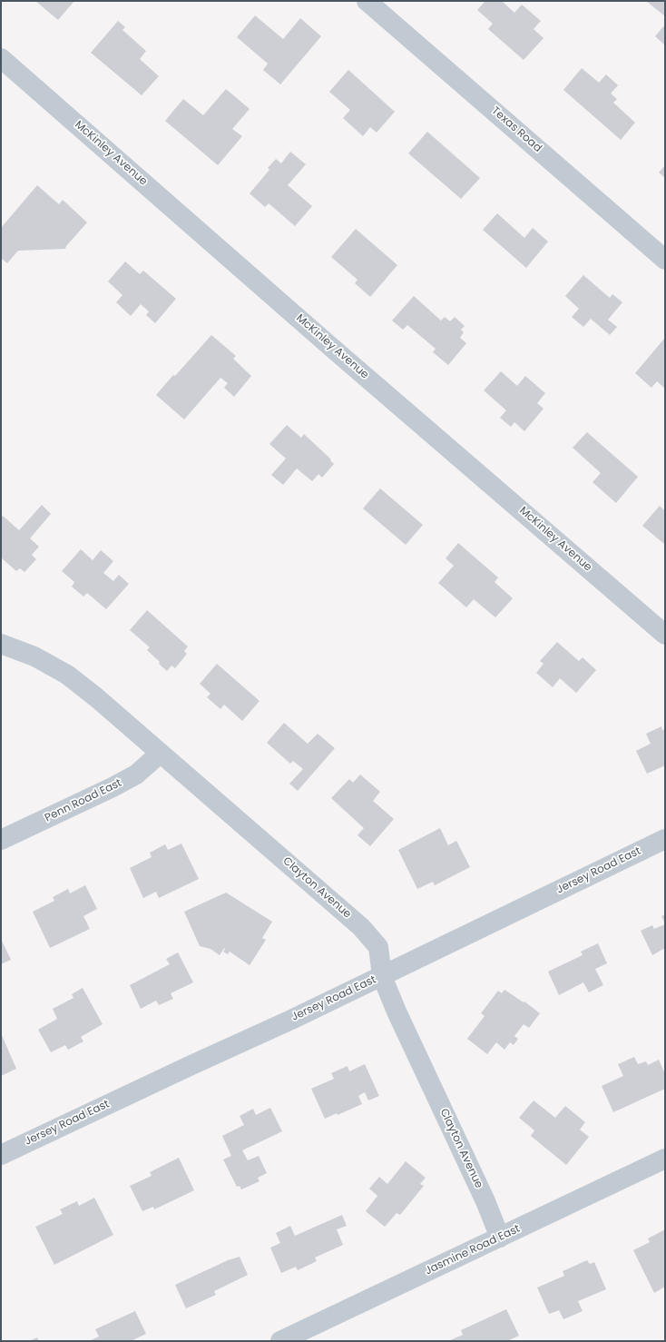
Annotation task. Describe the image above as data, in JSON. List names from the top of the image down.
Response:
{
  "streets": {
    "street": [
      "Texas Road",
      "McKinley Avenue",
      "Penn Road East",
      "Jersey Road East",
      "Clayton Avenue",
      "Jasmine Road East"
    ]
  },
  "crossings": [
    ["Penn Road East", "Clayton Avenue"],
    ["Jersey Road East", "Clayton Avenue"],
    ["Clayton Avenue", "Jasmine Road East"]
  ]
}
